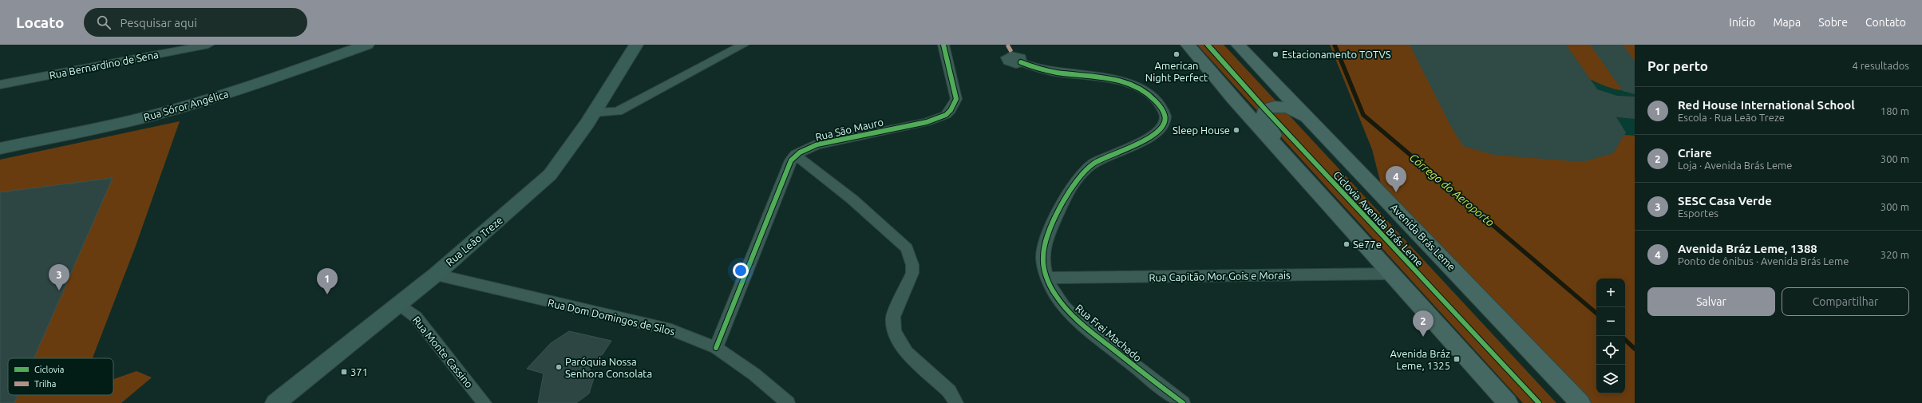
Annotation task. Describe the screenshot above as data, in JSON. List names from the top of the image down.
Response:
{
  "streets": {
    "main road": ["Rua Sóror Angélica", "Avenida Brás Leme", "Rua Leão Treze"],
    "street": [
      "Rua Bernardino de Sena",
      "Rua São Mauro",
      "Rua Capitão Mor Gois e Morais",
      "Rua Dom Domingos de Silos",
      "Rua Frei Machado",
      "Rua Monte Cassino"
    ],
    "cycle path": ["Ciclovia Avenida Brás Leme"]
  },
  "crossings": [
    ["Rua Leão Treze", "Rua Dom Domingos de Silos"],
    ["Rua Leão Treze", "Rua Monte Cassino"],
    ["Rua Capitão Mor Gois e Morais", "Rua Frei Machado"]
  ],
  "water": ["Córrego do Aeroporto"],
  "places": {
    "other": [
      "American Night Perfect",
      "Estacionamento TOTVS",
      "Sleep House",
      "Se77e",
      "Paróquia Nossa Senhora Consolata"
    ],
    "transit": ["Avenida Bráz Leme, 1325", "371"]
  },
  "legend": ["Ciclovia", "Trilha"],
  "page": {
    "header": "Locato",
    "search": "Pesquisar aqui",
    "nav": [
      "Início",
      "Mapa",
      "Sobre",
      "Contato"
    ],
    "heading": ["Por perto", "4 resultados"],
    "list": [
      {
        "mark": "1",
        "name": "Red House International School",
        "note": "Escola · Rua Leão Treze",
        "value": "180 m"
      },
      {
        "mark": "2",
        "name": "Criare",
        "note": "Loja · Avenida Brás Leme",
        "value": "300 m"
      },
      {
        "mark": "3",
        "name": "SESC Casa Verde",
        "note": "Esportes",
        "value": "300 m"
      },
      {
        "mark": "4",
        "name": "Avenida Bráz Leme, 1388",
        "note": "Ponto de ônibus · Avenida Brás Leme",
        "value": "320 m"
      }
    ],
    "pins": [
      "4",
      "3",
      "1",
      "2"
    ],
    "buttons": ["Salvar", "Compartilhar"],
    "map_buttons": ["+", "−"]
  }
}
